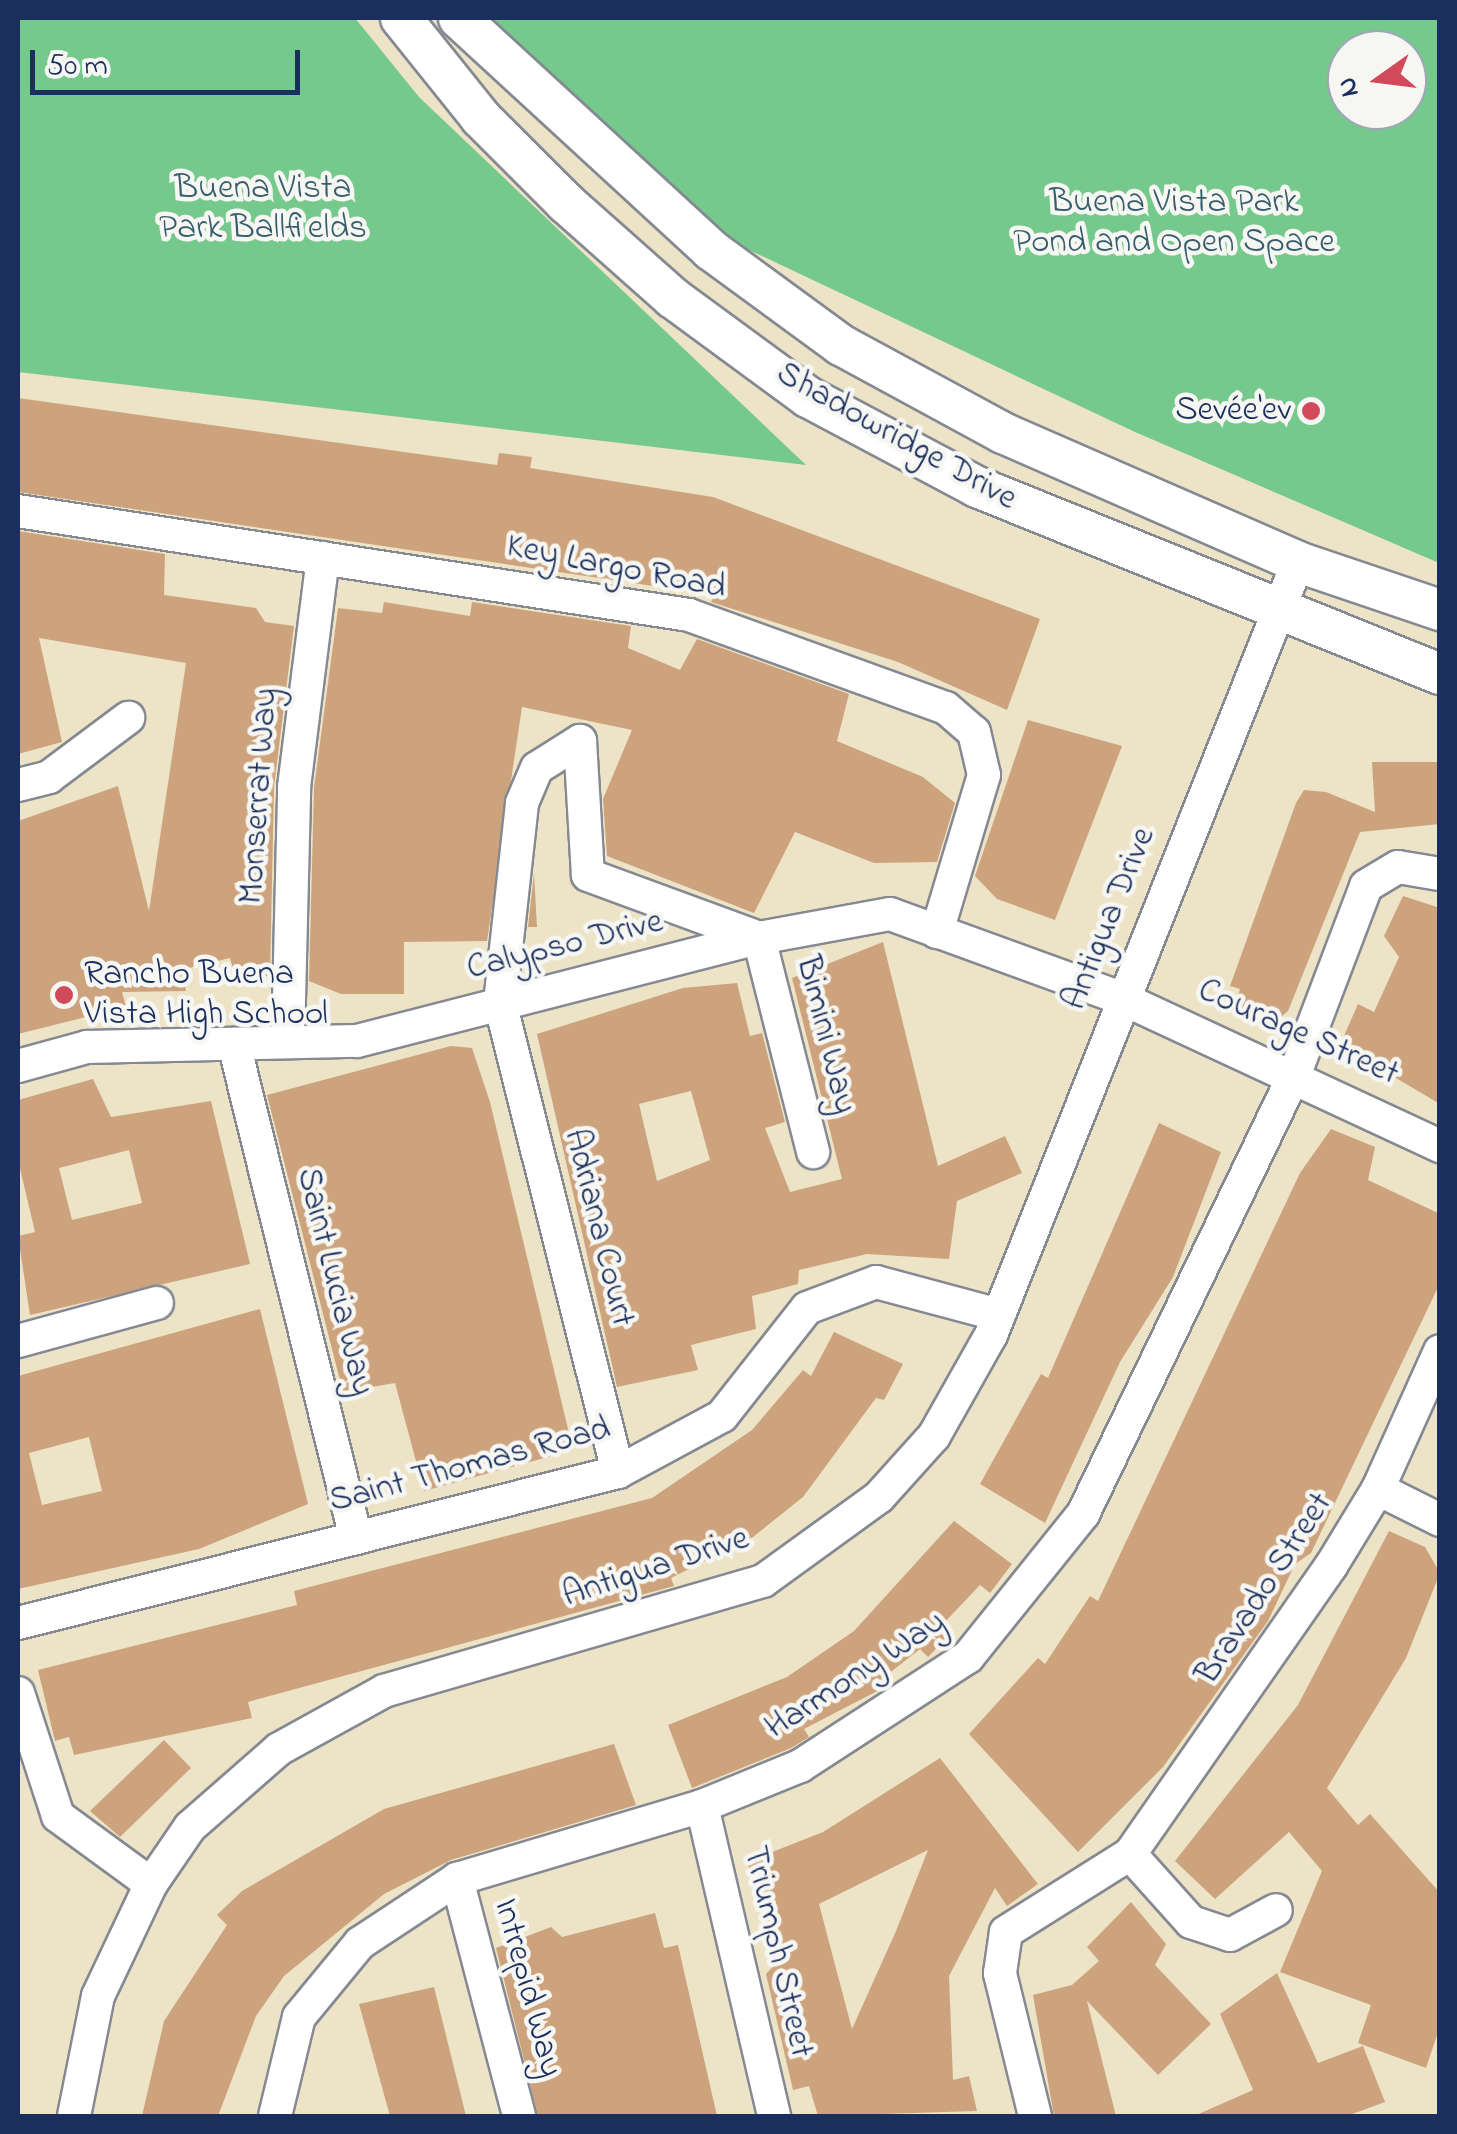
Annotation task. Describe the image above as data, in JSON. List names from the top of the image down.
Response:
{
  "streets": {
    "street": [
      "Shadowridge Drive",
      "Key Largo Road",
      "Monserrat Way",
      "Antigua Drive",
      "Calypso Drive",
      "Courage Street",
      "Bimini Way",
      "Adriana Court",
      "Saint Lucia Way",
      "Saint Thomas Road",
      "Bravado Street",
      "Harmony Way",
      "Triumph Street",
      "Intrepid Way"
    ]
  },
  "crossings": [
    ["Shadowridge Drive", "Antigua Drive"],
    ["Key Largo Road", "Monserrat Way"],
    ["Key Largo Road", "Calypso Drive"],
    ["Monserrat Way", "Calypso Drive"],
    ["Antigua Drive", "Calypso Drive"],
    ["Antigua Drive", "Courage Street"],
    ["Antigua Drive", "Saint Thomas Road"],
    ["Calypso Drive", "Courage Street"],
    ["Calypso Drive", "Bimini Way"],
    ["Calypso Drive", "Adriana Court"],
    ["Calypso Drive", "Saint Lucia Way"],
    ["Courage Street", "Harmony Way"],
    ["Adriana Court", "Saint Thomas Road"],
    ["Saint Lucia Way", "Saint Thomas Road"],
    ["Harmony Way", "Triumph Street"],
    ["Harmony Way", "Intrepid Way"]
  ],
  "parks": ["Buena Vista Park Ballfields", "Buena Vista Park Pond and Open Space"],
  "places": ["Sevée'ev", "Rancho Buena Vista High School"],
  "scale_bar": "50 m",
  "north": "left"
}
